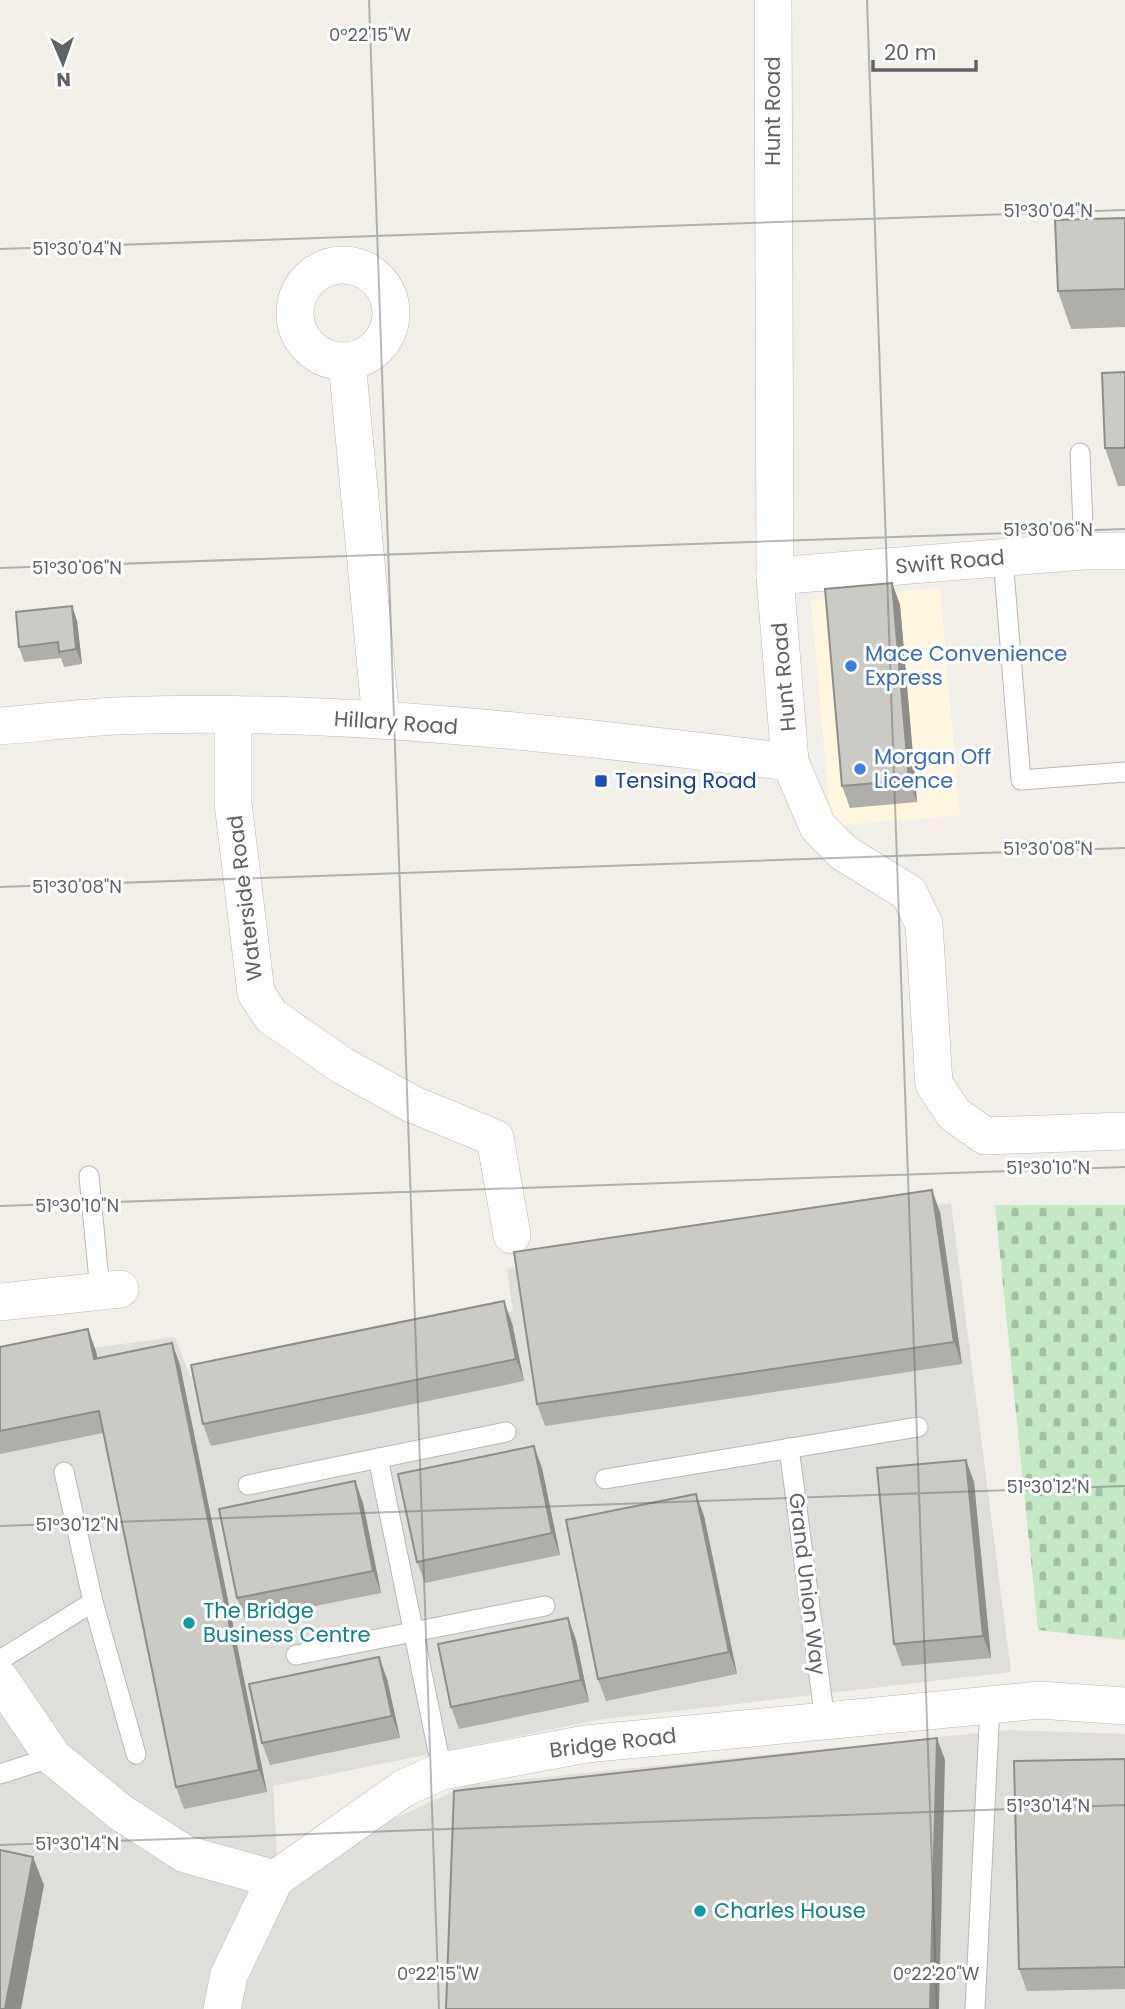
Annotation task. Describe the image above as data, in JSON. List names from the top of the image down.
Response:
{
  "streets": {
    "street": [
      "Hunt Road",
      "Swift Road",
      "Hillary Road",
      "Waterside Road",
      "Bridge Road"
    ],
    "lane": ["Grand Union Way"]
  },
  "crossings": [
    ["Hunt Road", "Swift Road"],
    ["Hunt Road", "Hillary Road"],
    ["Hillary Road", "Waterside Road"],
    ["Grand Union Way", "Bridge Road"]
  ],
  "places": {
    "other": [
      "Mace Convenience Express",
      "Morgan Off Licence",
      "The Bridge Business Centre",
      "Charles House"
    ],
    "transit": ["Tensing Road"]
  },
  "scale_bar": "20 m",
  "north": "bottom",
  "coordinates": [
    "0°22'15\"W",
    "51°30'04\"N",
    "51°30'06\"N",
    "51°30'08\"N",
    "51°30'10\"N",
    "51°30'12\"N",
    "51°30'14\"N",
    "0°22'20\"W"
  ]
}
